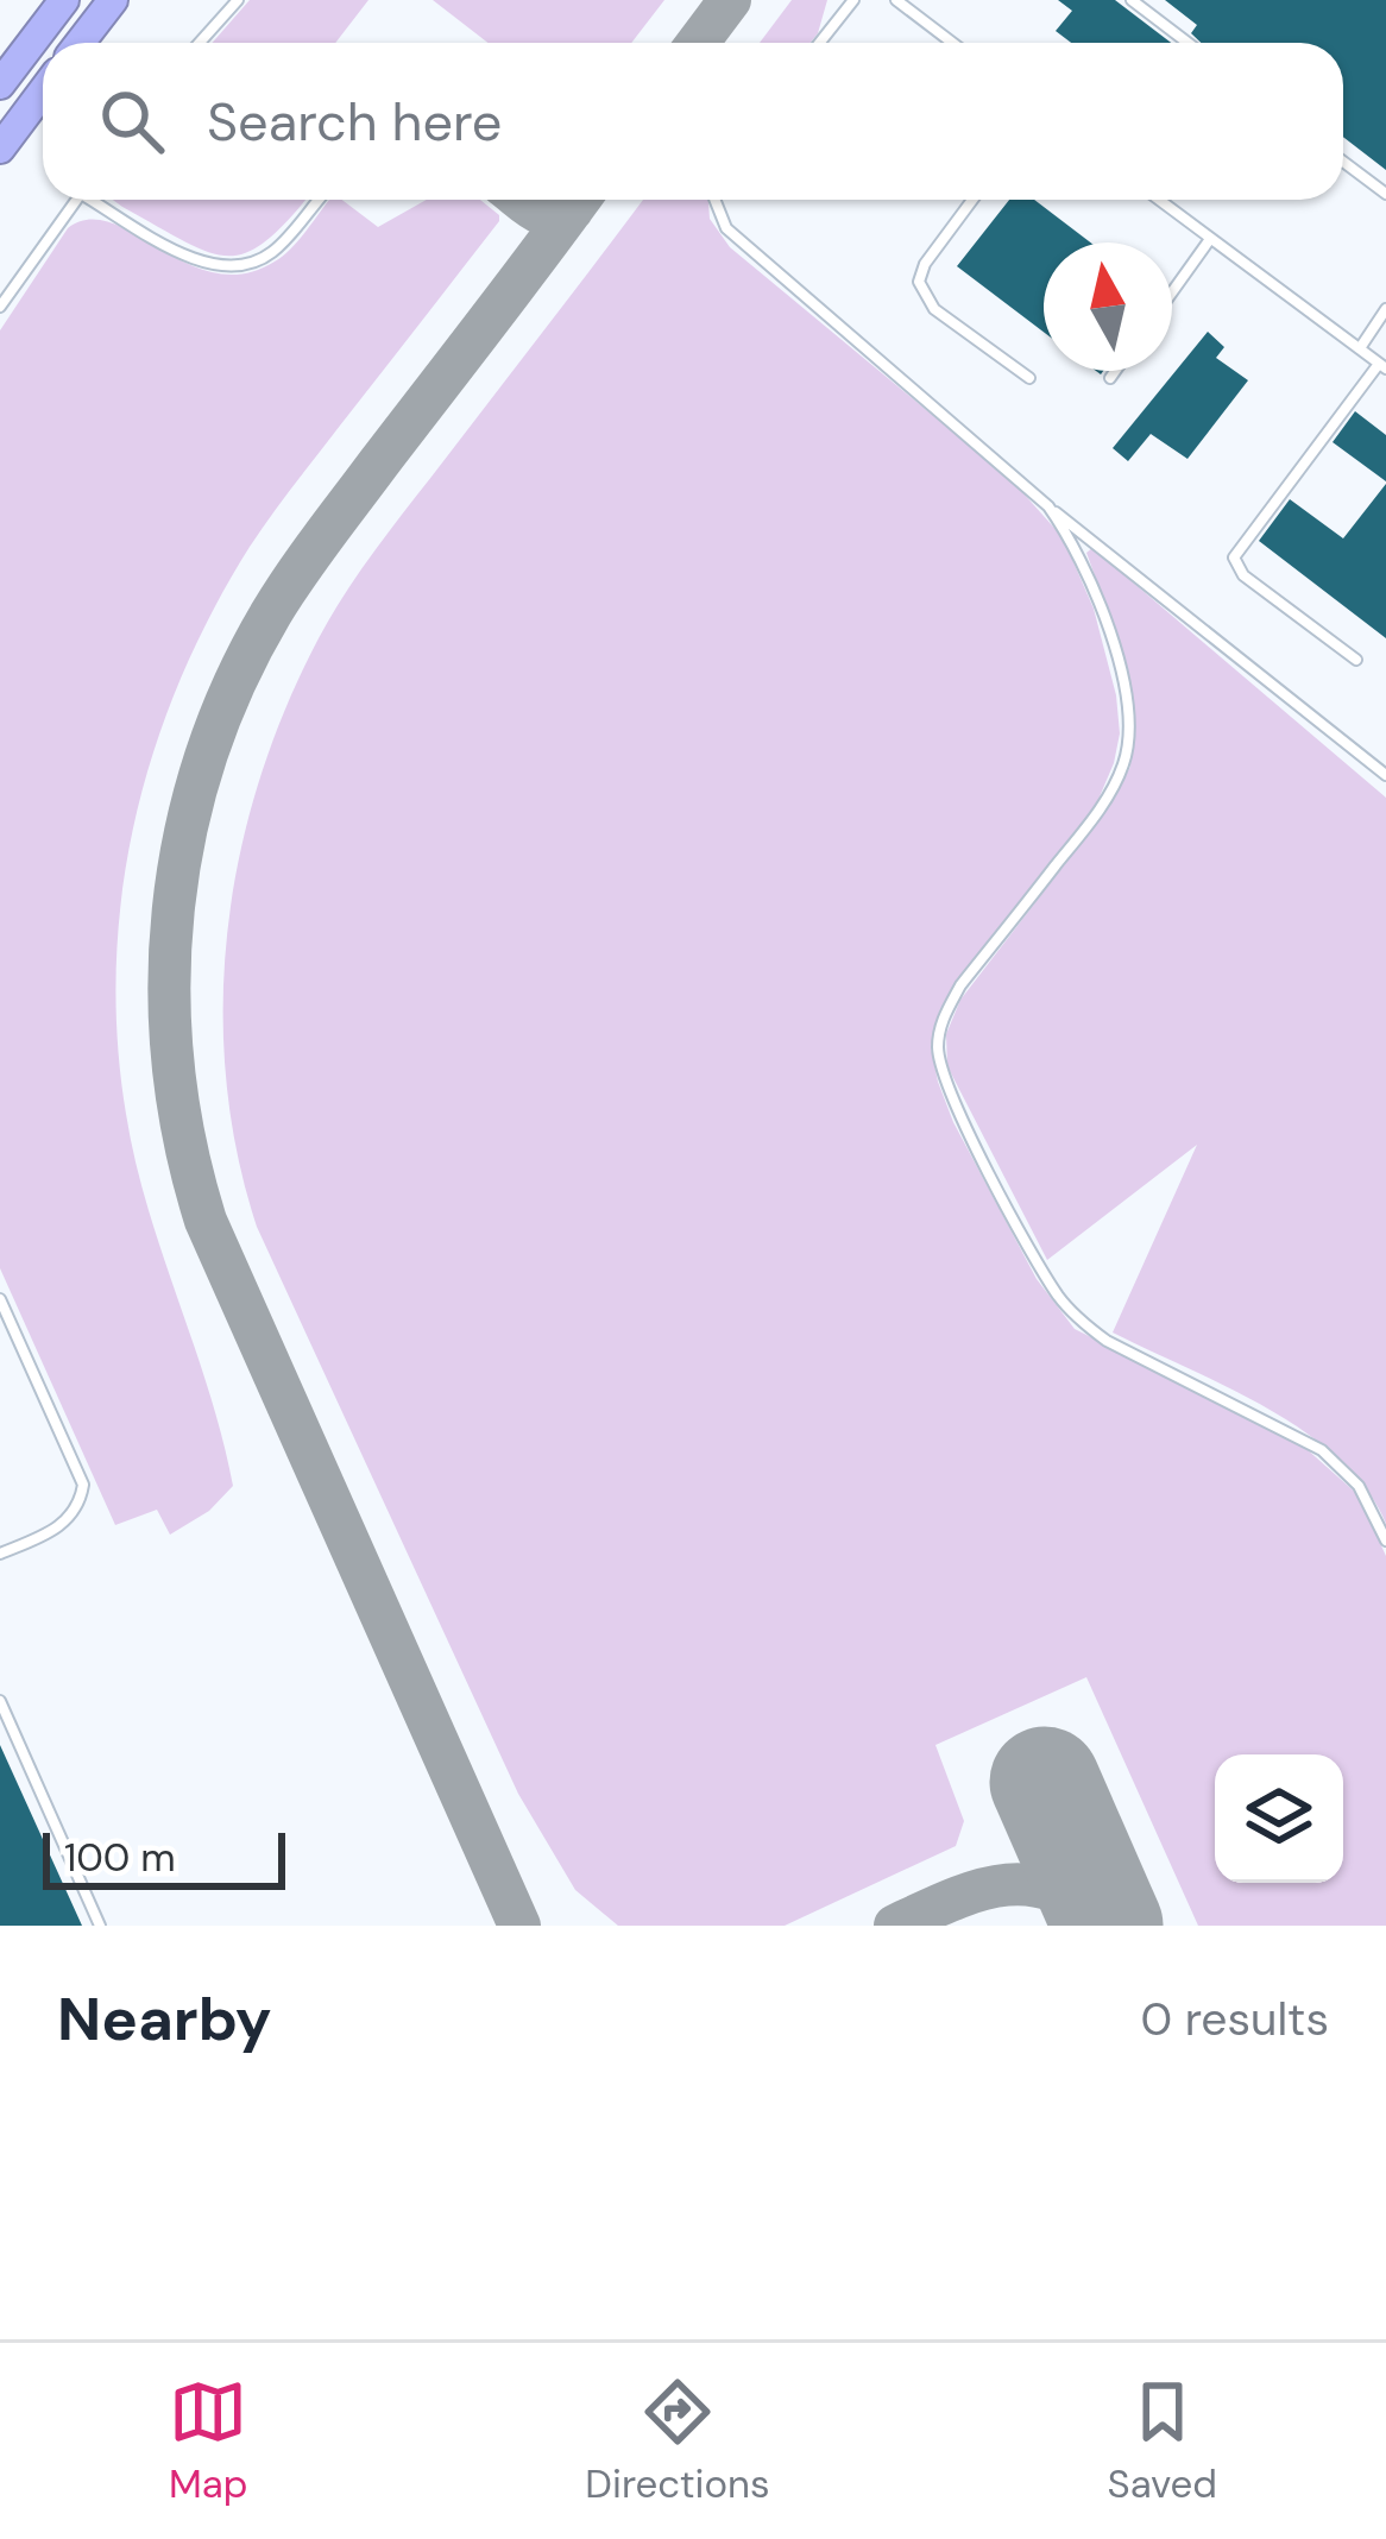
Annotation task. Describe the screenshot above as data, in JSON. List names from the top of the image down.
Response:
{
  "scale_bar": "100 m",
  "north": "top",
  "page": {
    "search": "Search here",
    "scale": "100 m",
    "heading": ["Nearby", "0 results"],
    "nav": ["Map", "Directions", "Saved"]
  }
}
